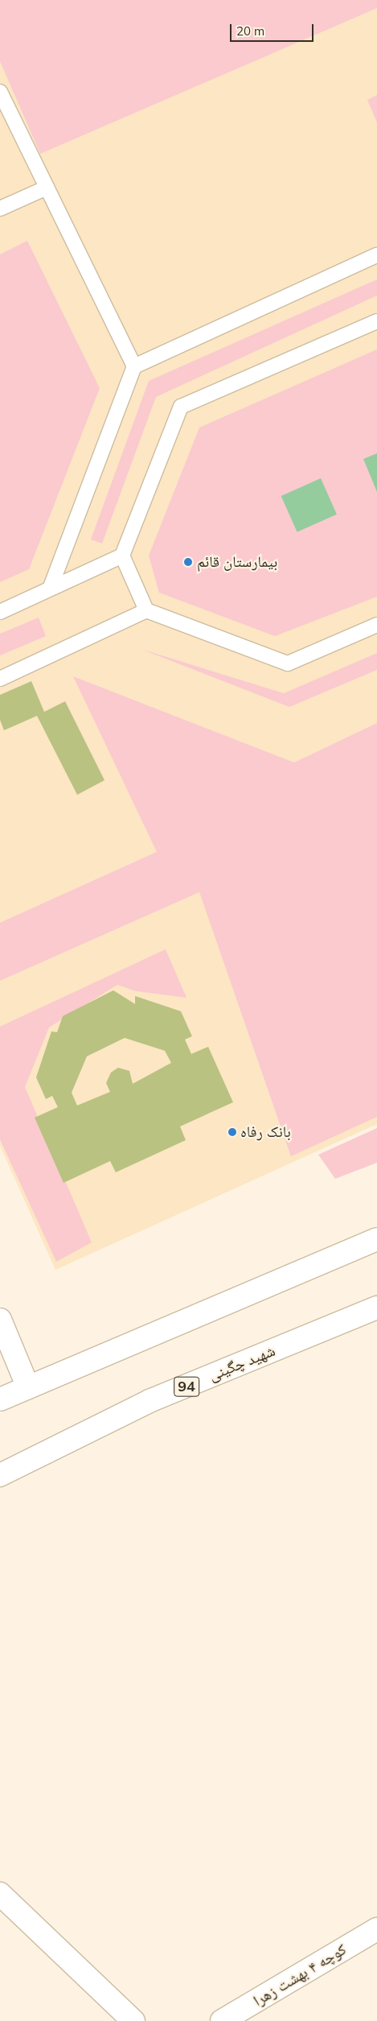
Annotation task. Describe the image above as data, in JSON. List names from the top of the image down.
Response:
{
  "streets": {
    "main road": ["شهید چگینی", "94", "کوچه ۴ بهشت زهرا"]
  },
  "places": ["بیمارستان قائم", "بانک رفاه"],
  "scale_bar": "20 m"
}
